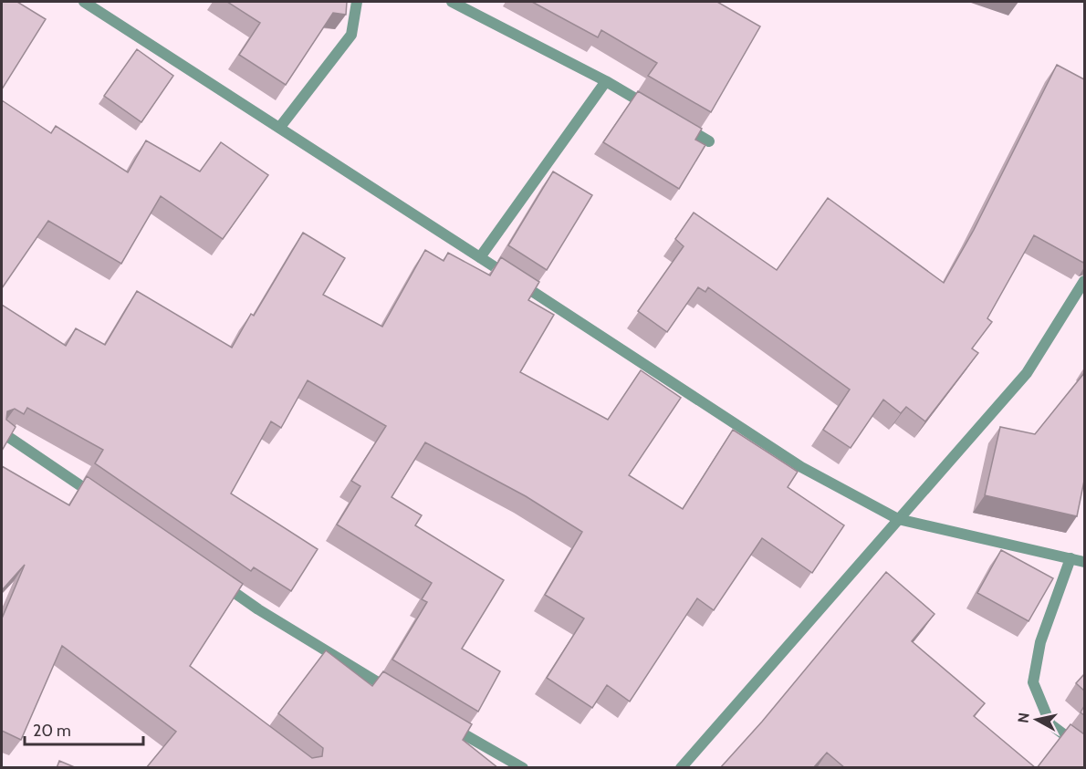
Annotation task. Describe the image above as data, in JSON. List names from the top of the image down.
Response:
{
  "scale_bar": "20 m",
  "north": "left"
}
